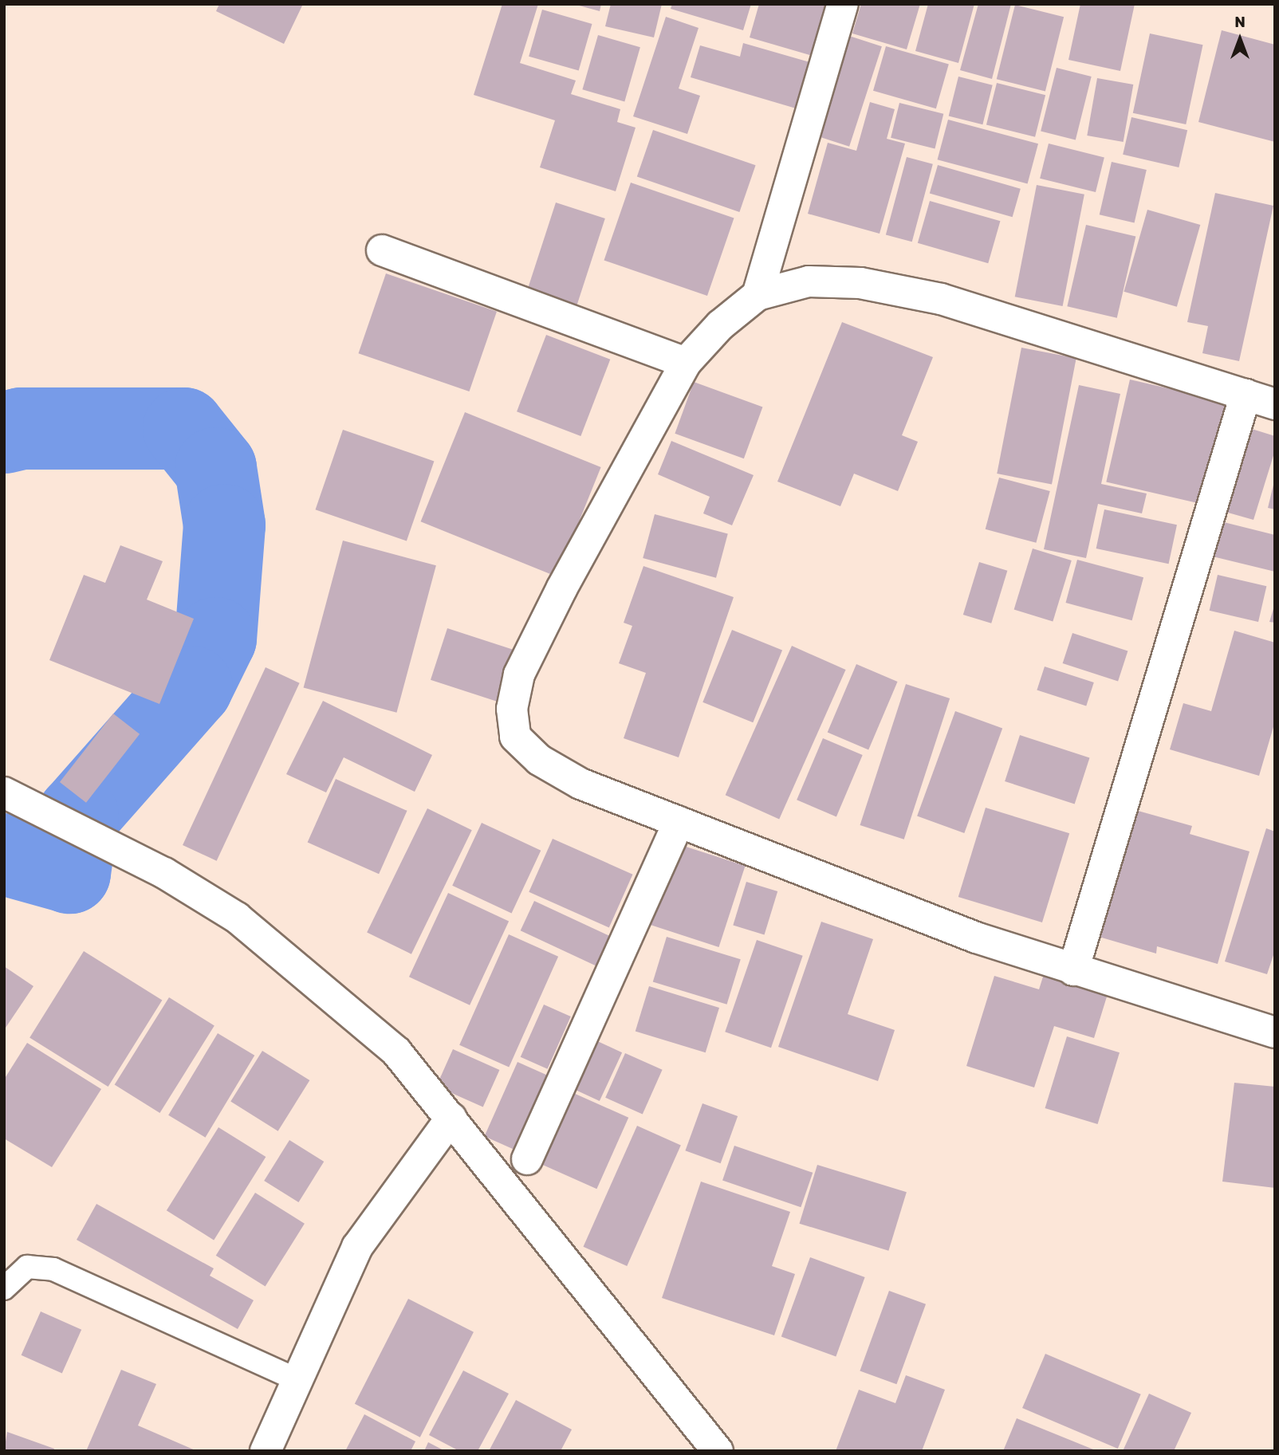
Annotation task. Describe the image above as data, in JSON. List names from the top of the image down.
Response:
{
  "north": "top"
}
